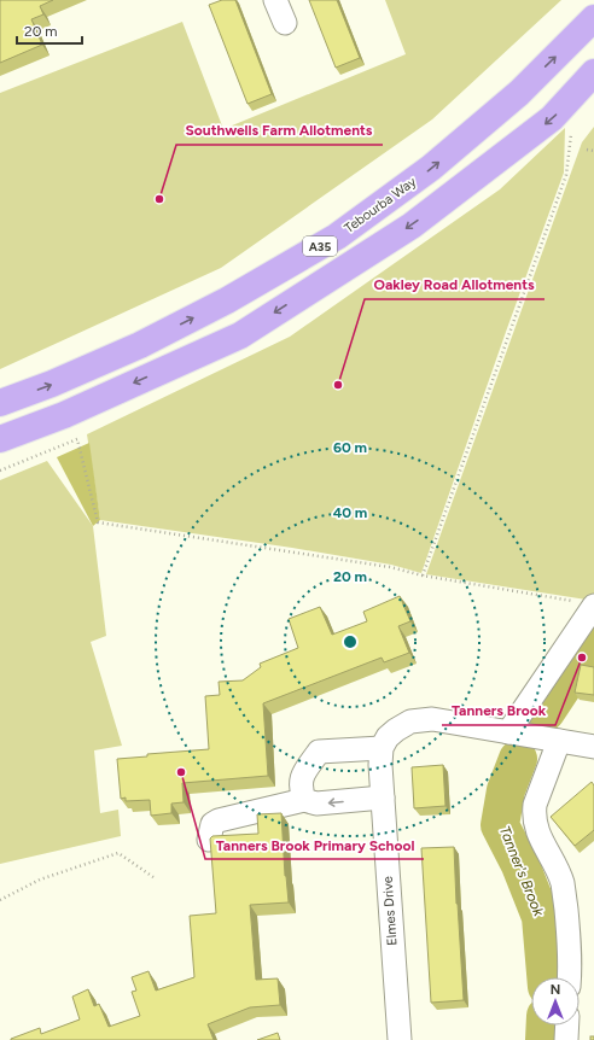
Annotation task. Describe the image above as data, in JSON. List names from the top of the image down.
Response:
{
  "streets": {
    "main road": ["Tebourba Way", "A35"],
    "street": ["Elmes Drive"]
  },
  "water": ["Tanner's Brook"],
  "places": [
    "Southwells Farm Allotments",
    "Oakley Road Allotments",
    "Tanners Brook",
    "Tanners Brook Primary School"
  ],
  "scale_bar": "20 m",
  "north": "top",
  "rings": ["60 m", "40 m", "20 m"]
}
